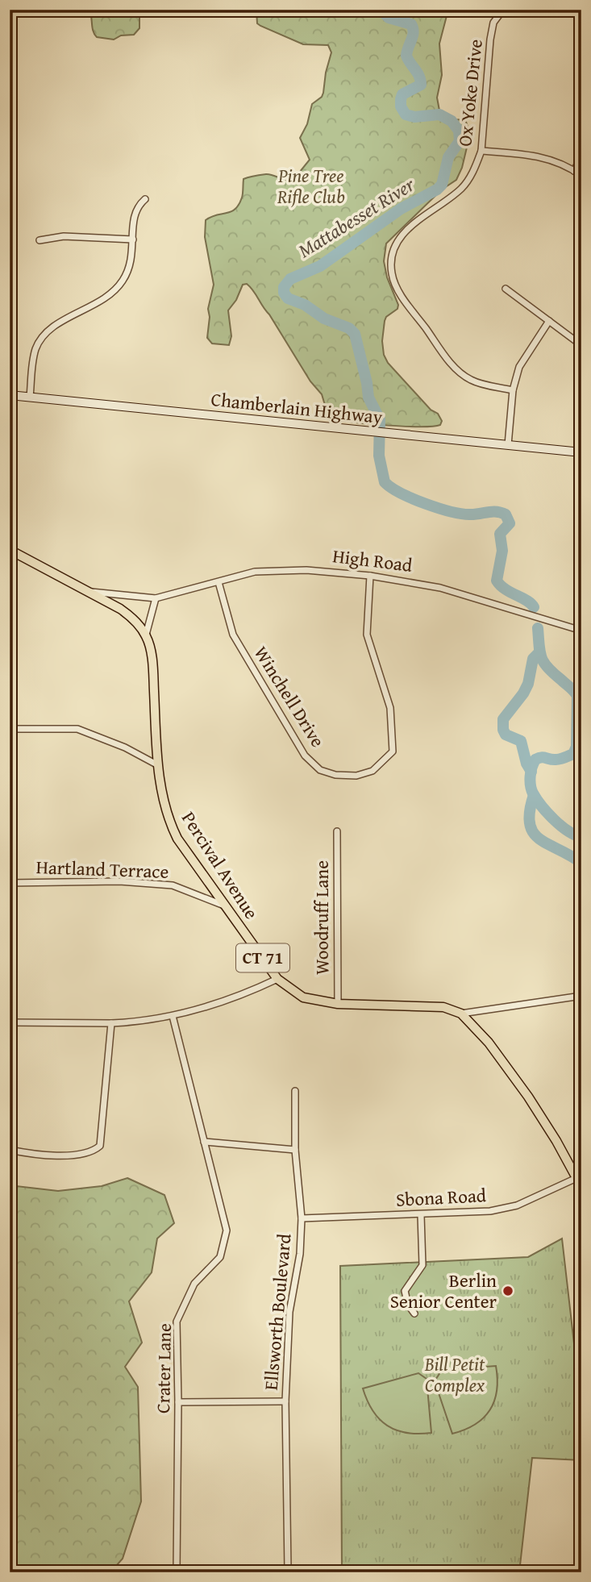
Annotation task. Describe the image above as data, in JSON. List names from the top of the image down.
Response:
{
  "streets": {
    "main road": [
      "Chamberlain Highway",
      "High Road",
      "Percival Avenue",
      "CT 71"
    ],
    "street": [
      "Ox Yoke Drive",
      "Winchell Drive",
      "Hartland Terrace",
      "Woodruff Lane",
      "Sbona Road",
      "Ellsworth Boulevard",
      "Crater Lane"
    ]
  },
  "crossings": [
    ["High Road", "Winchell Drive"],
    ["High Road", "Percival Avenue"],
    ["Percival Avenue", "Hartland Terrace"],
    ["Percival Avenue", "Woodruff Lane"],
    ["Sbona Road", "Ellsworth Boulevard"]
  ],
  "water": ["Mattabesset River"],
  "parks": ["Pine Tree Rifle Club", "Bill Petit Complex"],
  "places": ["Berlin Senior Center"]
}
